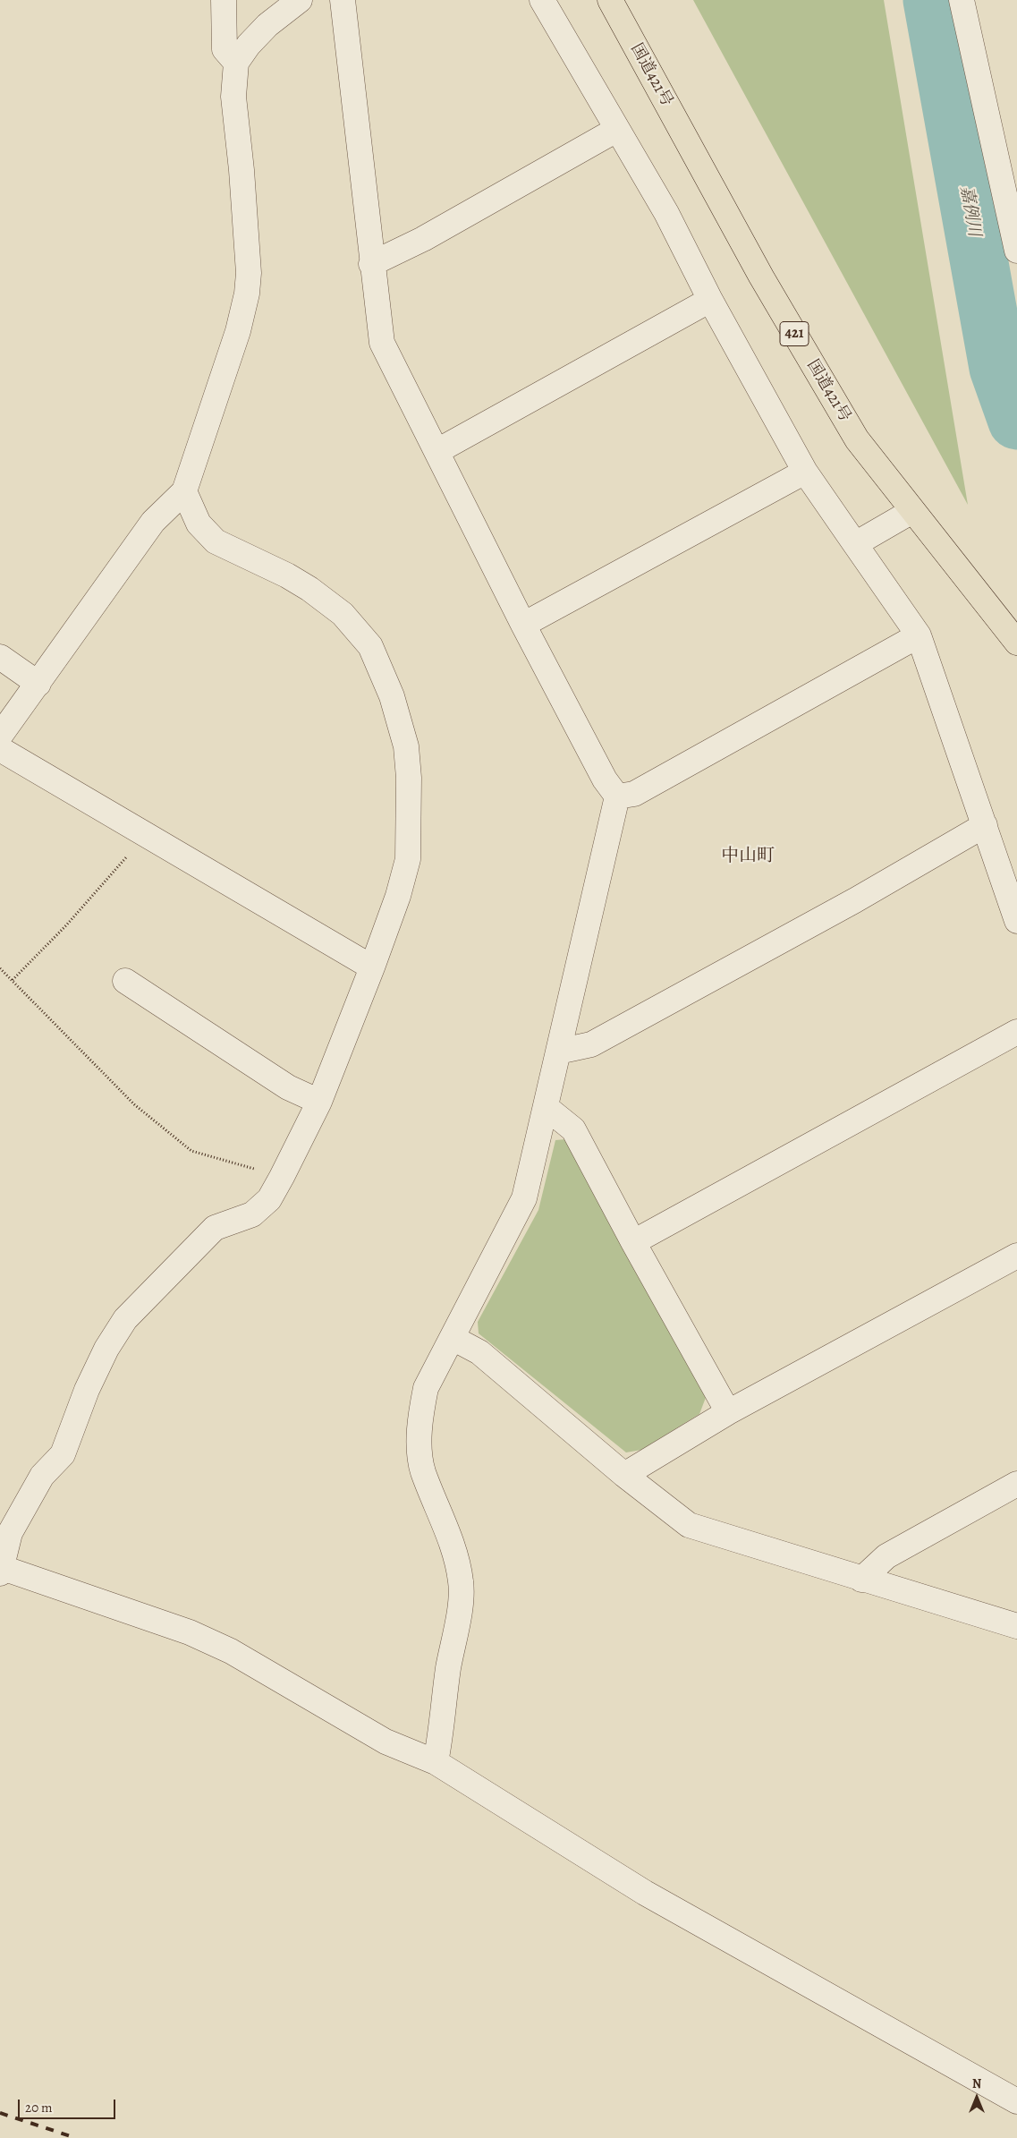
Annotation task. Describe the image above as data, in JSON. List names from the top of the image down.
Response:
{
  "streets": {
    "highway": ["国道421号", "421"]
  },
  "districts": ["中山町"],
  "water": ["嘉例川"],
  "scale_bar": "20 m",
  "north": "top"
}
